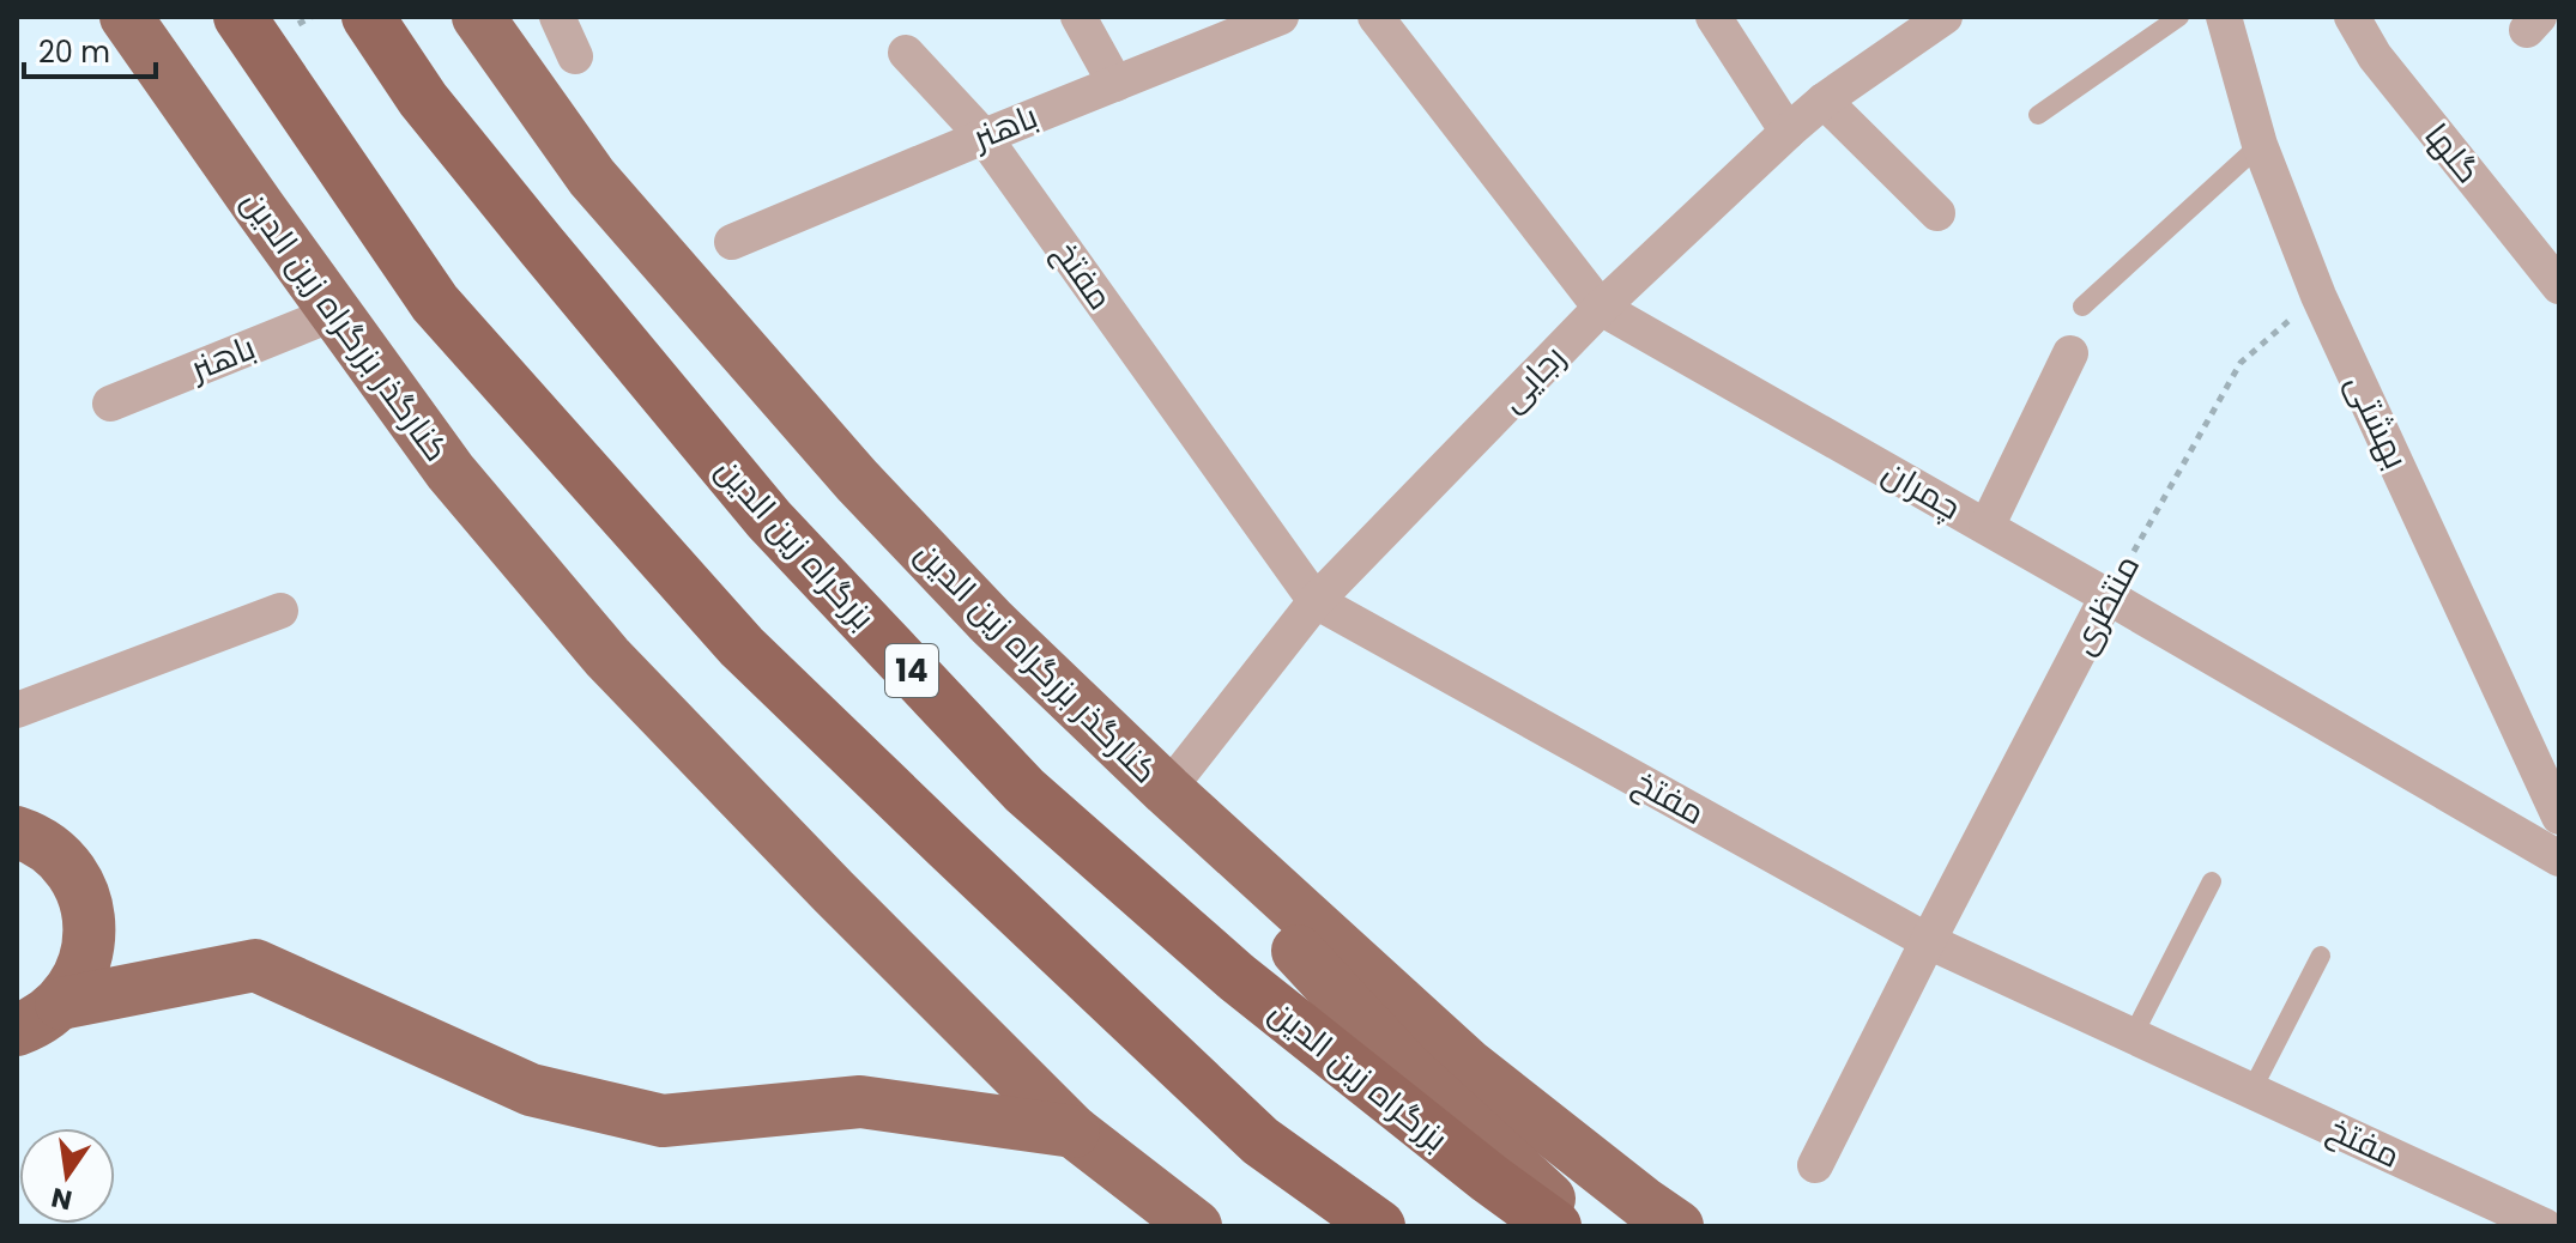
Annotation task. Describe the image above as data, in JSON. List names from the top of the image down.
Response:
{
  "streets": {
    "highway": ["بزرگراه زین الدین", "14"],
    "main road": ["کنارگذر بزرگراه زین الدین"],
    "street": [
      "باهنر",
      "گلها",
      "مفتخ",
      "رجایی",
      "بهشتی",
      "چمران",
      "منتظری"
    ]
  },
  "crossings": [
    ["باهنر", "مفتخ"],
    ["باهنر", "کنارگذر بزرگراه زین الدین"],
    ["مفتخ", "رجایی"],
    ["مفتخ", "منتظری"],
    ["کنارگذر بزرگراه زین الدین", "رجایی"],
    ["رجایی", "چمران"],
    ["بهشتی", "منتظری"],
    ["چمران", "منتظری"]
  ],
  "scale_bar": "20 m",
  "north": "bottom"
}
